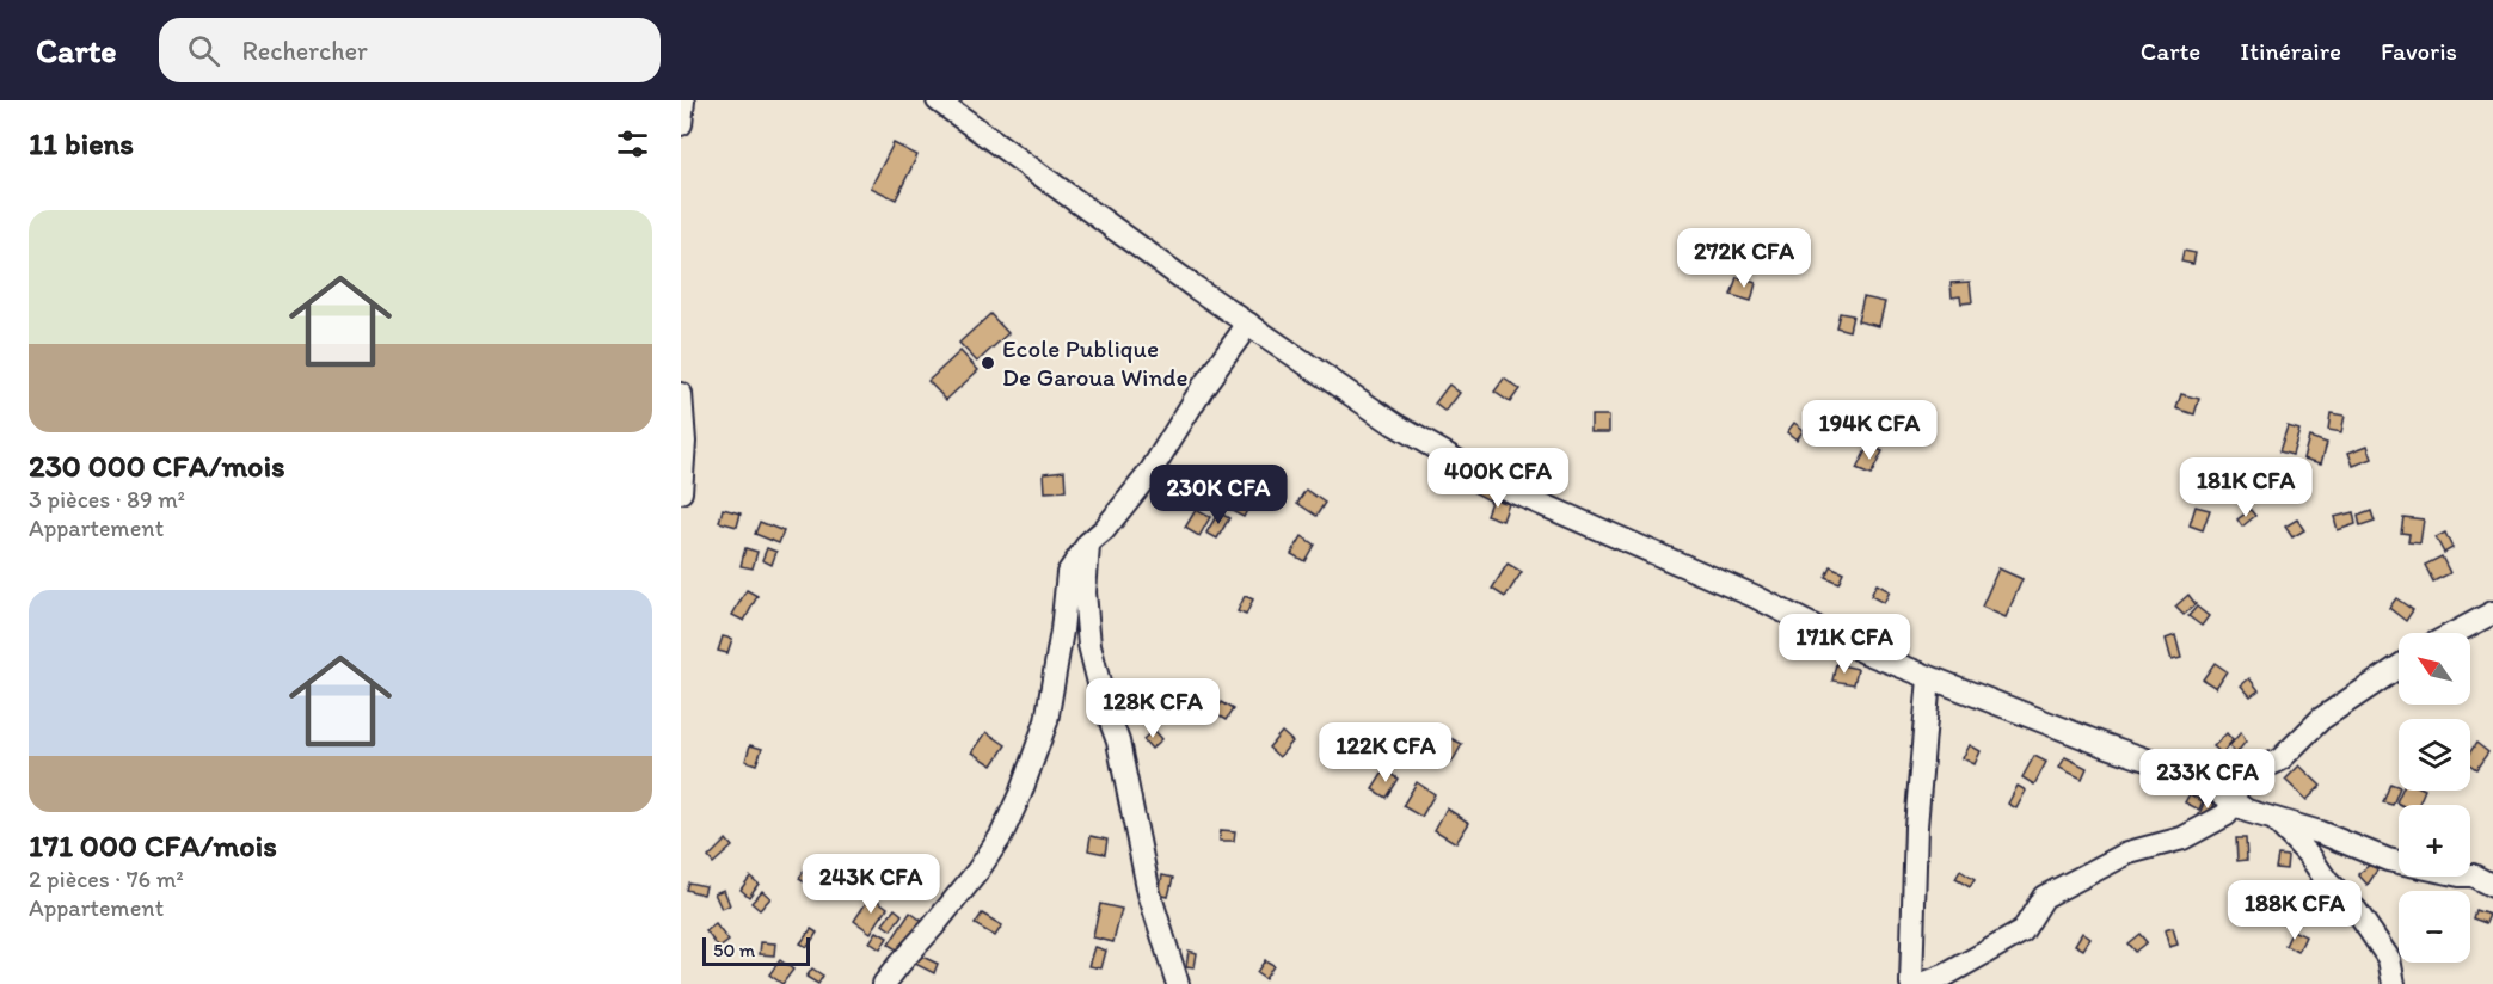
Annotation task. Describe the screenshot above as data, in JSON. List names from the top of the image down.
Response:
{
  "places": ["Ecole Publique De Garoua Winde"],
  "scale_bar": "50 m",
  "north": "top left",
  "page": {
    "header": "Carte",
    "search": "Rechercher",
    "nav": ["Carte", "Itinéraire", "Favoris"],
    "heading": "11 biens",
    "list": [
      {
        "name": "230 000 CFA/mois",
        "note": "3 pièces · 89 m² · Appartement"
      },
      {
        "name": "171 000 CFA/mois",
        "note": "2 pièces · 76 m² · Appartement"
      }
    ],
    "price": [
      "272K CFA",
      "194K CFA",
      "400K CFA",
      "181K CFA",
      "230K CFA",
      "171K CFA",
      "128K CFA",
      "122K CFA",
      "233K CFA",
      "243K CFA",
      "188K CFA"
    ],
    "map_buttons": ["+", "−"],
    "scale": "50 m"
  }
}
